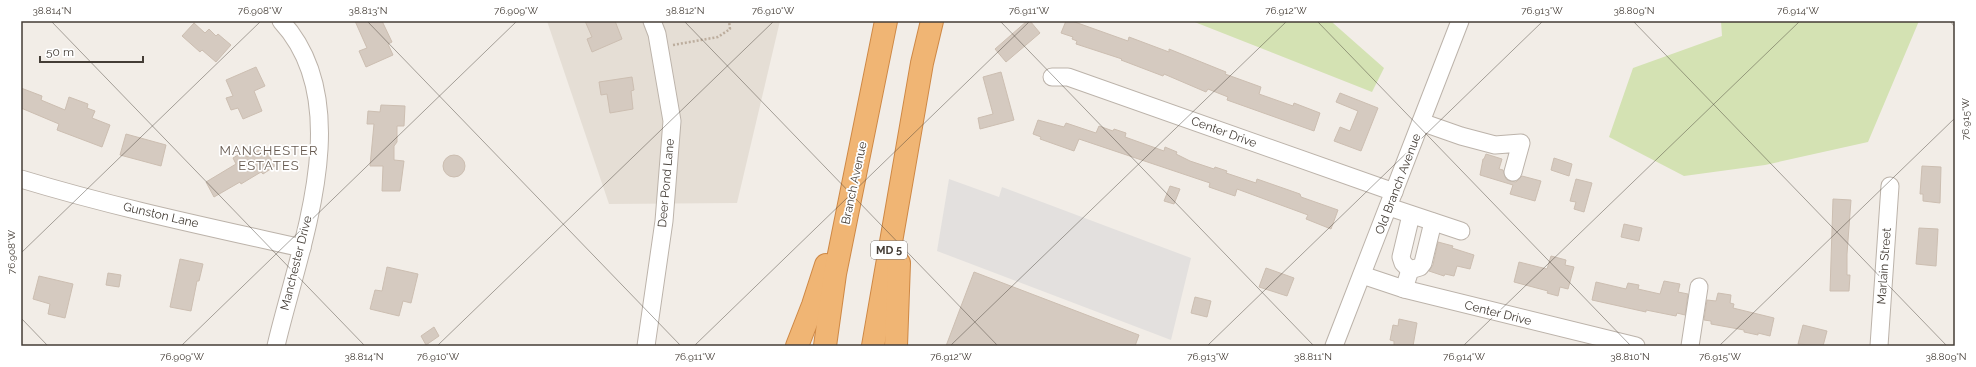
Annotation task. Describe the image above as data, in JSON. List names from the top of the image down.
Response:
{
  "streets": {
    "highway": ["Branch Avenue", "MD 5"],
    "street": [
      "Center Drive",
      "Deer Pond Lane",
      "Old Branch Avenue",
      "Gunston Lane",
      "Manchester Drive",
      "Marlain Street"
    ]
  },
  "crossings": [
    ["Center Drive", "Old Branch Avenue"],
    ["Gunston Lane", "Manchester Drive"]
  ],
  "districts": ["MANCHESTER ESTATES"],
  "scale_bar": "50 m",
  "coordinates": [
    "38.814°N",
    "76.908°W",
    "38.813°N",
    "76.909°W",
    "38.812°N",
    "76.910°W",
    "76.911°W",
    "76.912°W",
    "76.913°W",
    "38.809°N",
    "76.914°W",
    "76.915°W",
    "38.811°N",
    "38.810°N"
  ]
}
